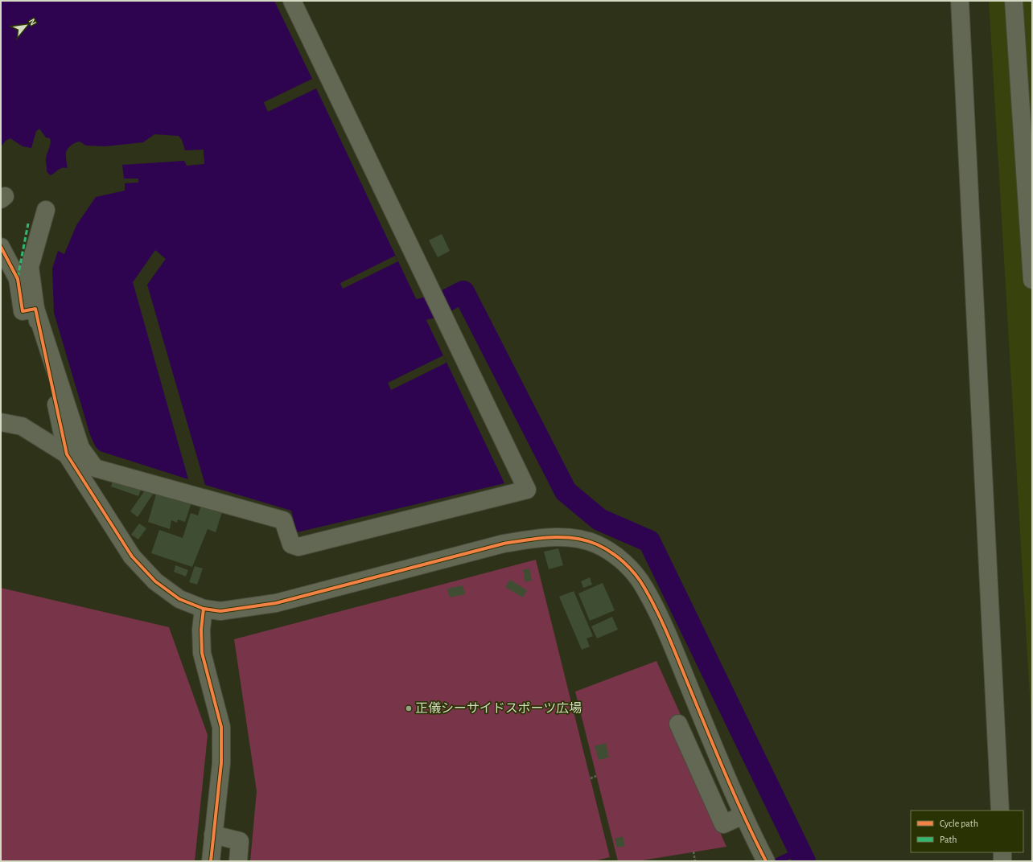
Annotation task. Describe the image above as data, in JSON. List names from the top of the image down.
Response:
{
  "places": ["正儀シーサイドスポーツ広場"],
  "legend": ["Cycle path", "Path"],
  "north": "top right"
}
